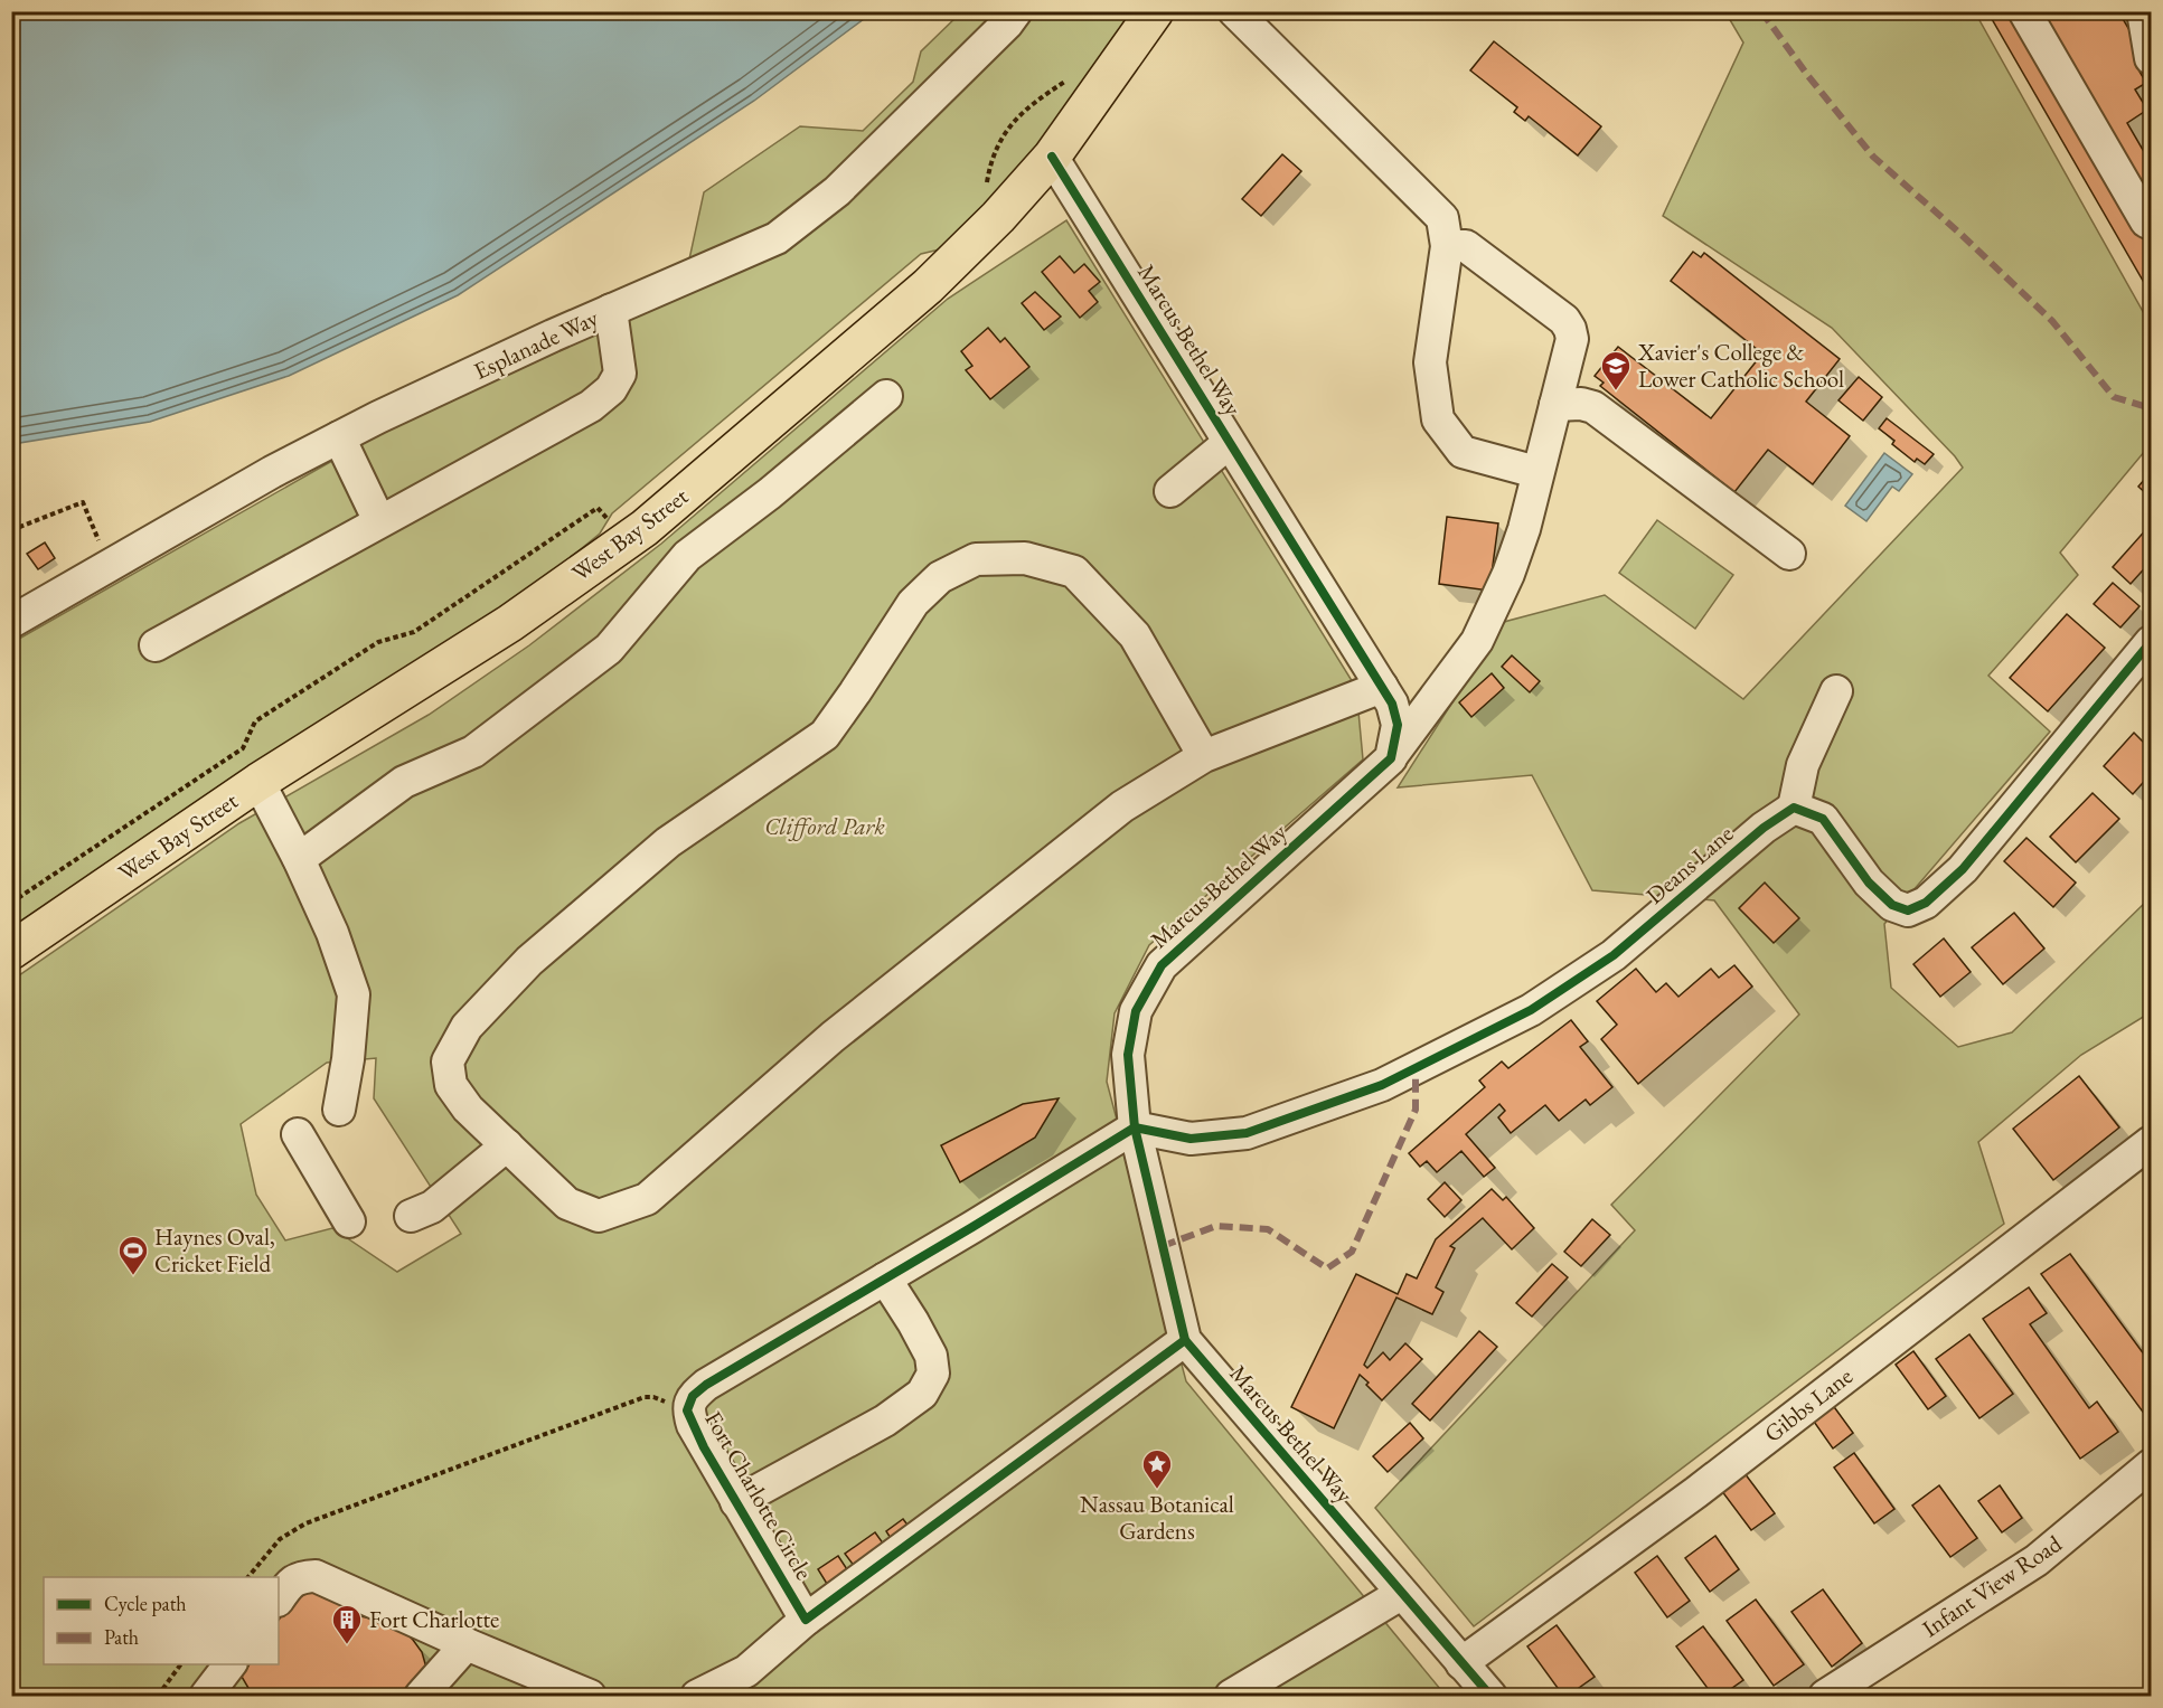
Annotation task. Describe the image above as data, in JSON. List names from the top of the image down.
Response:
{
  "streets": {
    "highway": ["West Bay Street"],
    "street": [
      "Marcus Bethel Way",
      "Esplanade Way",
      "Deans Lane",
      "Gibbs Lane",
      "Fort Charlotte Circle",
      "Infant View Road"
    ]
  },
  "crossings": [
    ["Marcus Bethel Way", "West Bay Street"],
    ["Marcus Bethel Way", "Deans Lane"],
    ["Marcus Bethel Way", "Gibbs Lane"],
    ["Marcus Bethel Way", "Fort Charlotte Circle"],
    ["Deans Lane", "Fort Charlotte Circle"]
  ],
  "parks": ["Clifford Park"],
  "places": {
    "school or university": ["Xavier's College & Lower Catholic School"],
    "sports": ["Haynes Oval, Cricket Field"],
    "place": ["Nassau Botanical Gardens"],
    "building": ["Fort Charlotte"]
  },
  "legend": ["Cycle path", "Path"]
}
